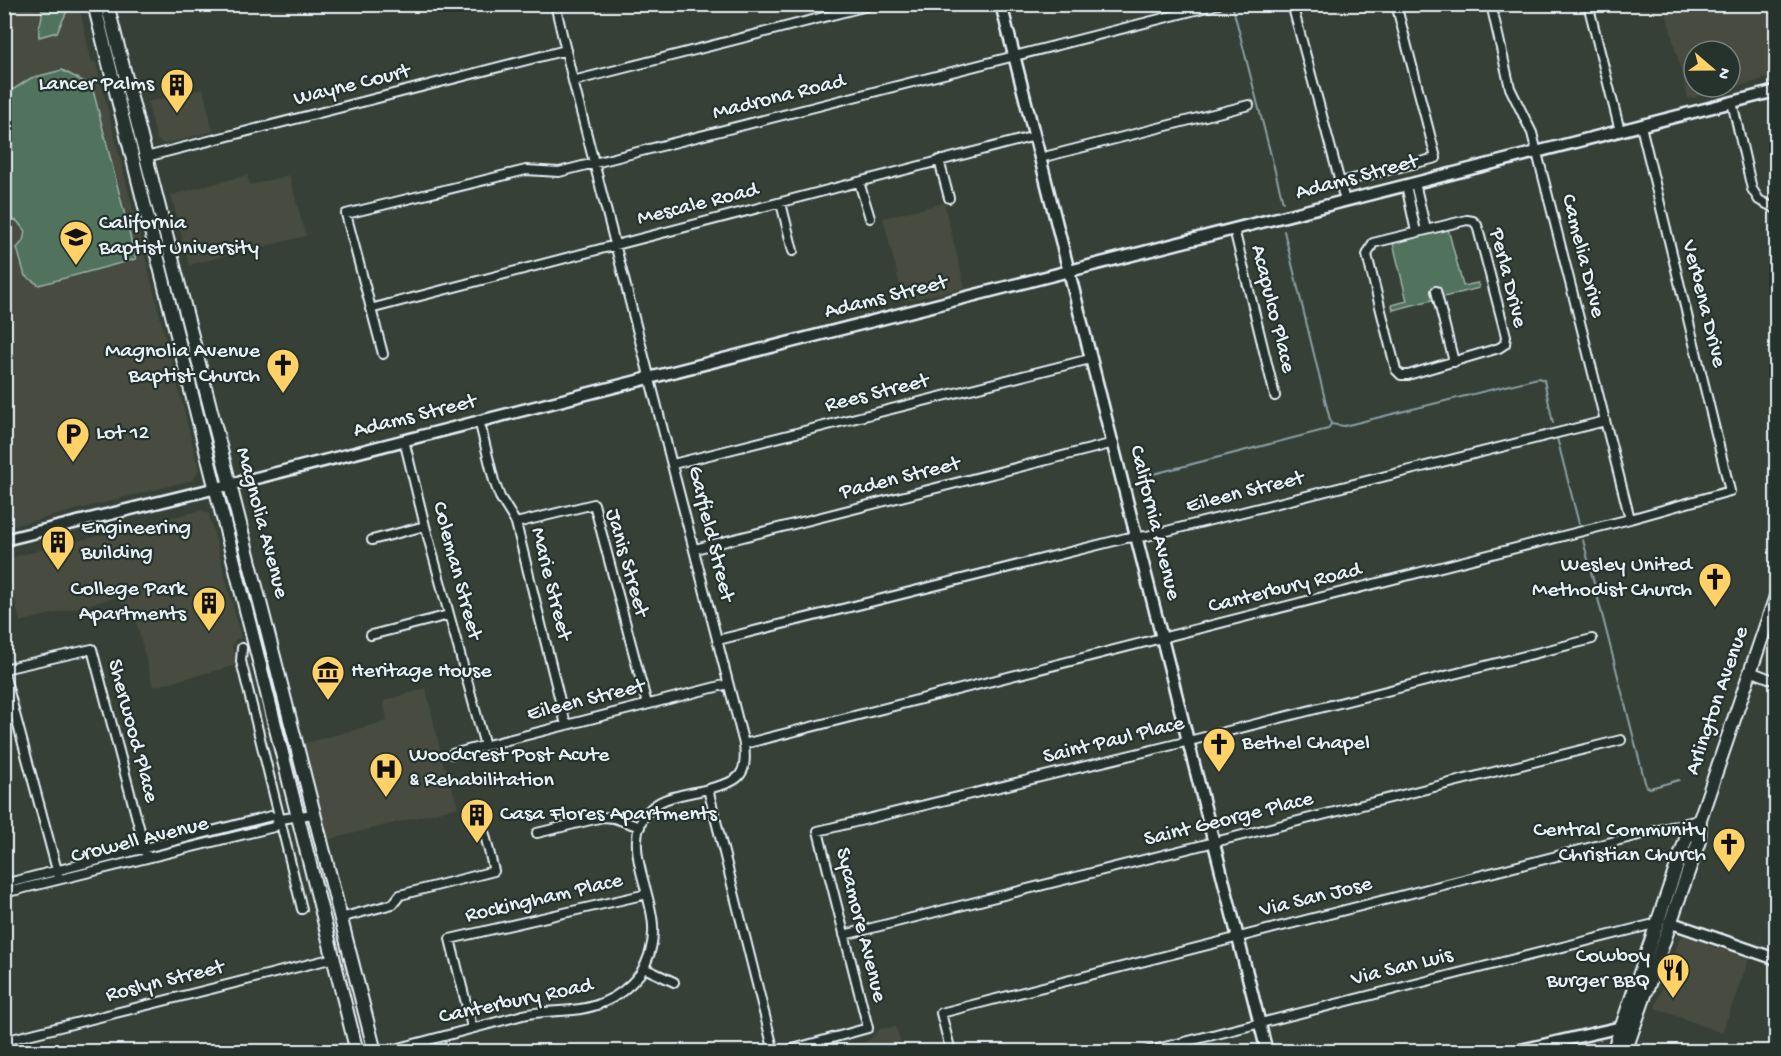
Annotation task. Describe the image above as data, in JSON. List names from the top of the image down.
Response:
{
  "streets": {
    "main road": [
      "Adams Street",
      "Magnolia Avenue",
      "California Avenue",
      "Arlington Avenue"
    ],
    "street": [
      "Wayne Court",
      "Madrona Road",
      "Mescale Road",
      "Camelia Drive",
      "Perla Drive",
      "Verbena Drive",
      "Acapulco Place",
      "Rees Street",
      "Paden Street",
      "Eileen Street",
      "Garfield Street",
      "Janis Street",
      "Coleman Street",
      "Marie Street",
      "Canterbury Road",
      "Sherwood Place",
      "Saint Paul Place",
      "Saint George Place",
      "Crowell Avenue",
      "Via San Jose",
      "Rockingham Place",
      "Sycamore Avenue",
      "Via San Luis",
      "Roslyn Street"
    ]
  },
  "crossings": [
    ["Wayne Court", "Magnolia Avenue"],
    ["Wayne Court", "Garfield Street"],
    ["Madrona Road", "Mescale Road"],
    ["Madrona Road", "California Avenue"],
    ["Madrona Road", "Garfield Street"],
    ["Adams Street", "Camelia Drive"],
    ["Adams Street", "Verbena Drive"],
    ["Adams Street", "Acapulco Place"],
    ["Adams Street", "Magnolia Avenue"],
    ["Adams Street", "California Avenue"],
    ["Adams Street", "Garfield Street"],
    ["Adams Street", "Coleman Street"],
    ["Adams Street", "Marie Street"],
    ["Mescale Road", "California Avenue"],
    ["Mescale Road", "Garfield Street"],
    ["Camelia Drive", "Eileen Street"],
    ["Camelia Drive", "Canterbury Road"],
    ["Verbena Drive", "Canterbury Road"],
    ["Rees Street", "California Avenue"],
    ["Rees Street", "Garfield Street"],
    ["Paden Street", "California Avenue"],
    ["Paden Street", "Garfield Street"],
    ["Eileen Street", "California Avenue"],
    ["Eileen Street", "Garfield Street"],
    ["Eileen Street", "Janis Street"],
    ["Eileen Street", "Coleman Street"],
    ["Eileen Street", "Marie Street"],
    ["Magnolia Avenue", "Crowell Avenue"],
    ["Magnolia Avenue", "Roslyn Street"],
    ["California Avenue", "Canterbury Road"],
    ["California Avenue", "Saint Paul Place"],
    ["California Avenue", "Saint George Place"],
    ["California Avenue", "Via San Jose"],
    ["California Avenue", "Via San Luis"],
    ["Garfield Street", "Canterbury Road"],
    ["Janis Street", "Marie Street"],
    ["Canterbury Road", "Rockingham Place"],
    ["Arlington Avenue", "Via San Jose"],
    ["Arlington Avenue", "Via San Luis"],
    ["Sherwood Place", "Crowell Avenue"],
    ["Saint Paul Place", "Sycamore Avenue"],
    ["Saint George Place", "Sycamore Avenue"]
  ],
  "places": {
    "building": [
      "Lancer Palms",
      "Engineering Building",
      "College Park Apartments",
      "Casa Flores Apartments"
    ],
    "school or university": ["California Baptist University"],
    "church": [
      "Magnolia Avenue Baptist Church",
      "Wesley United Methodist Church",
      "Bethel Chapel",
      "Central Community Christian Church"
    ],
    "parking": ["Lot 12"],
    "museum": ["Heritage House"],
    "hospital": ["Woodcrest Post Acute & Rehabilitation"],
    "restaurant": ["Cowboy Burger BBQ"]
  },
  "north": "right"
}
